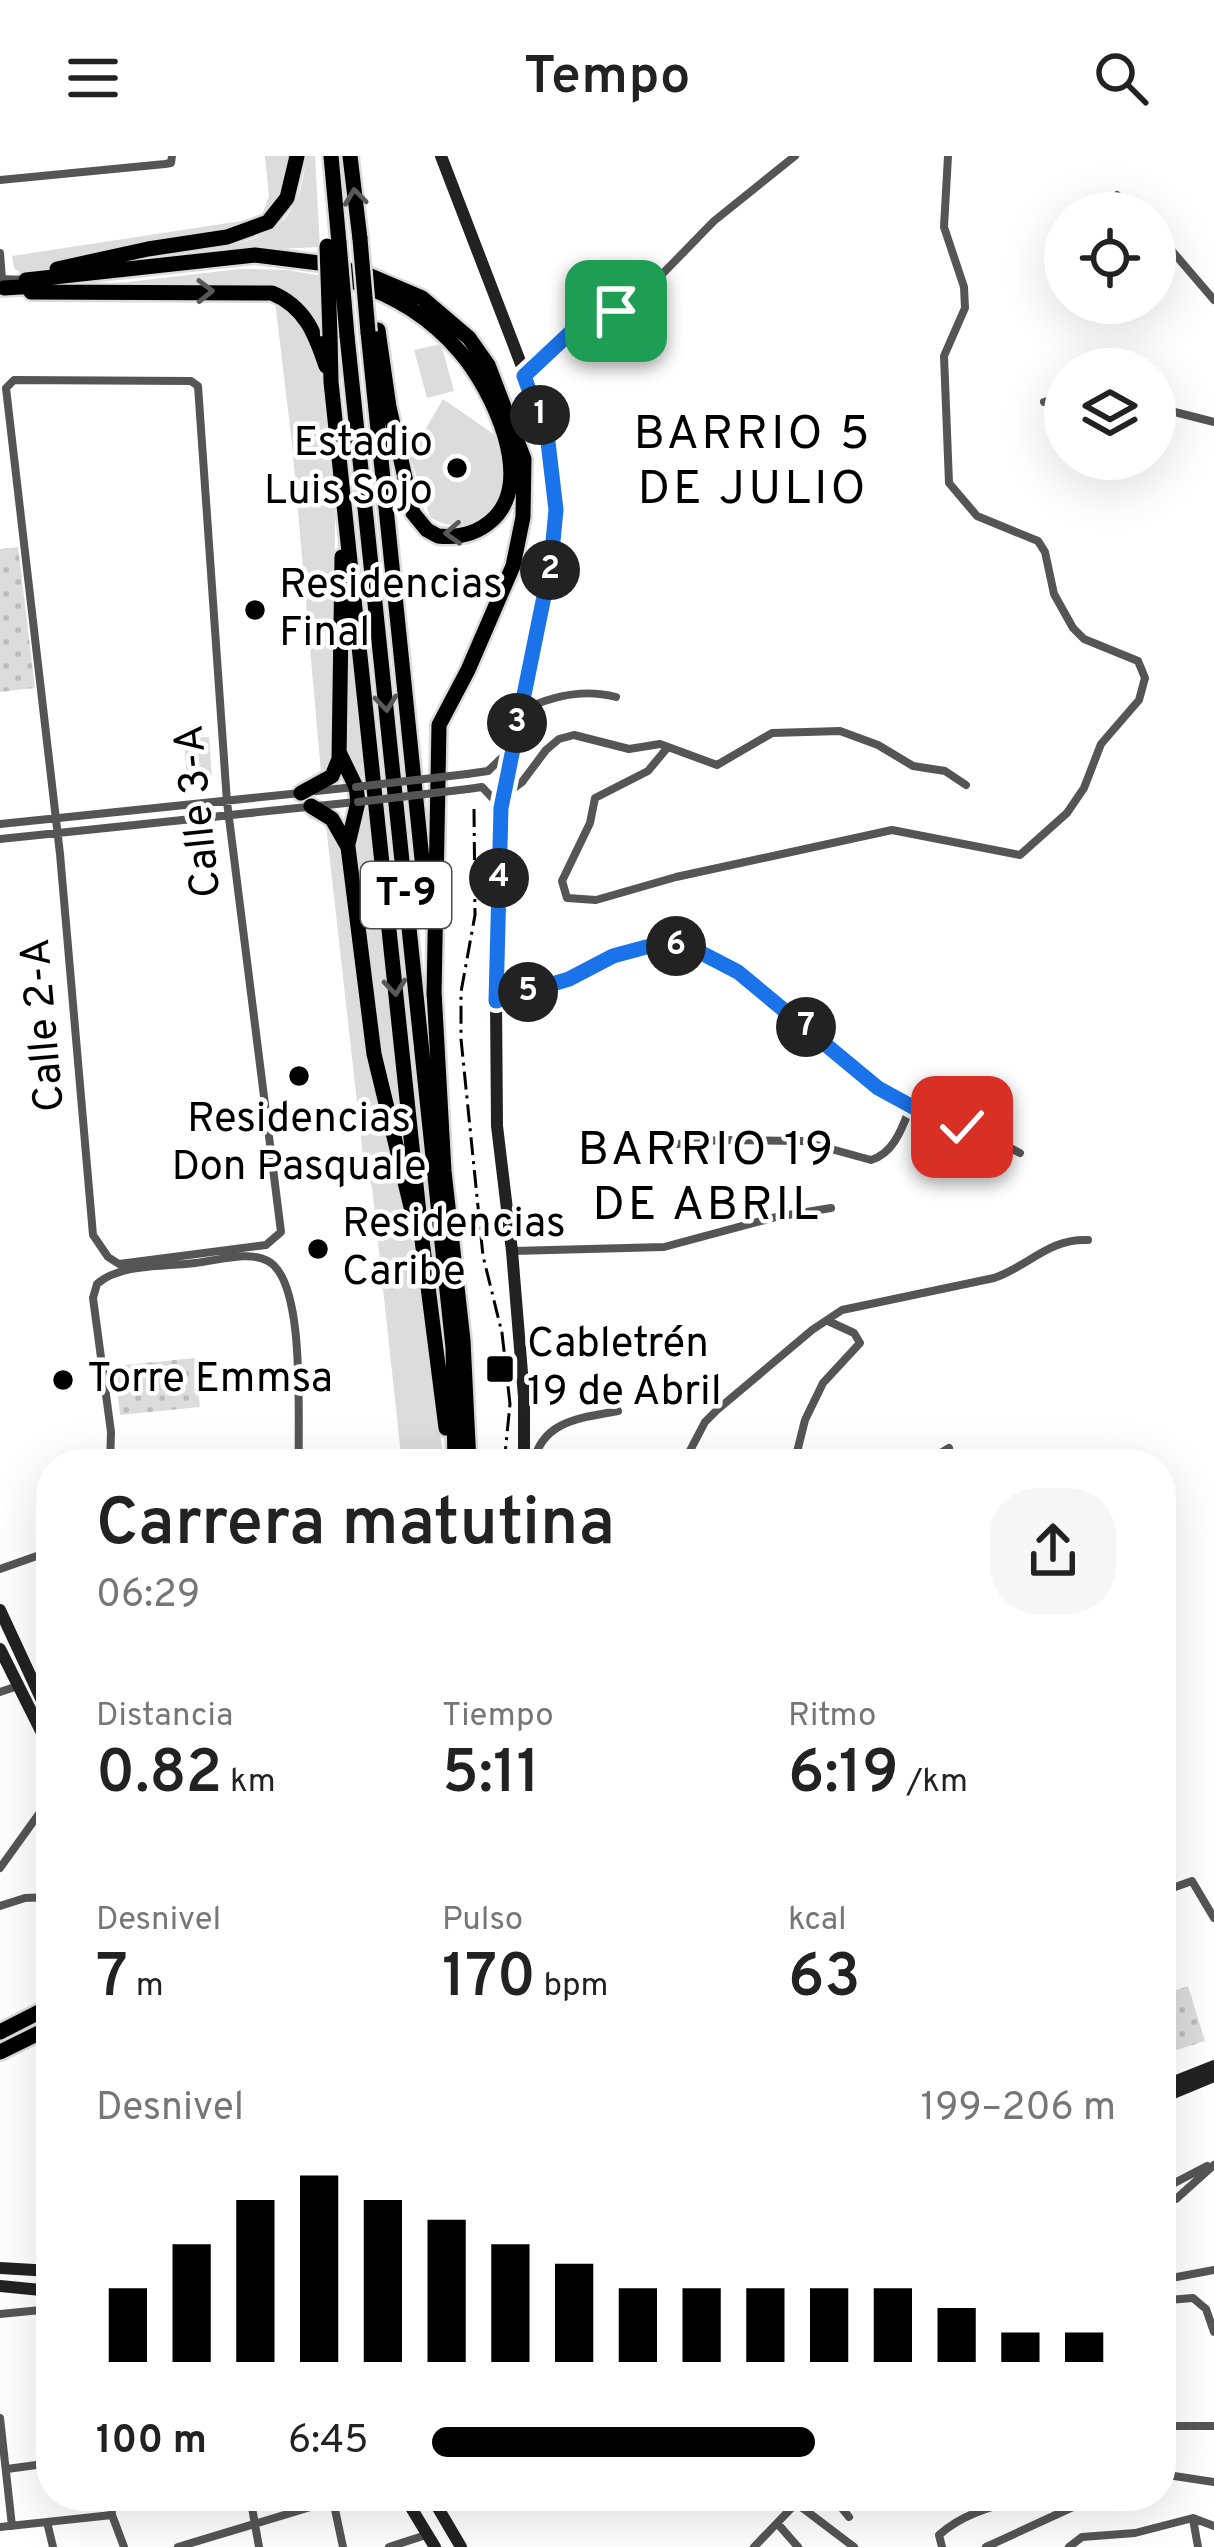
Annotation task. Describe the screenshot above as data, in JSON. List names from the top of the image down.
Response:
{
  "streets": {
    "highway": ["T-9"],
    "street": ["Calle 3-A", "Calle 2-A"]
  },
  "crossings": [
    ["Calle 3-A", "Calle 2-A"]
  ],
  "districts": ["BARRIO 5 DE JULIO", "BARRIO 19 DE ABRIL"],
  "places": {
    "other": [
      "Estadio Luis Sojo",
      "Residencias Final",
      "Residencias Don Pasquale",
      "Residencias Caribe",
      "Torre Emmsa"
    ],
    "transit": ["Cabletrén 19 de Abril"]
  },
  "page": {
    "header": "Tempo",
    "pins": [
      "1",
      "2",
      "3",
      "4",
      "6",
      "5",
      "7"
    ],
    "heading": ["Carrera matutina", "06:29"],
    "stats": [
      ["Distancia", "0.82 km"],
      ["Tiempo", "5:11"],
      ["Ritmo", "6:19 /km"],
      ["Desnivel", "7 m"],
      ["Pulso", "170 bpm"],
      ["kcal", "63"]
    ],
    "chart": ["Desnivel", "199–206 m"],
    "list": [
      {
        "name": "100 m",
        "note": "6:45"
      }
    ]
  }
}
